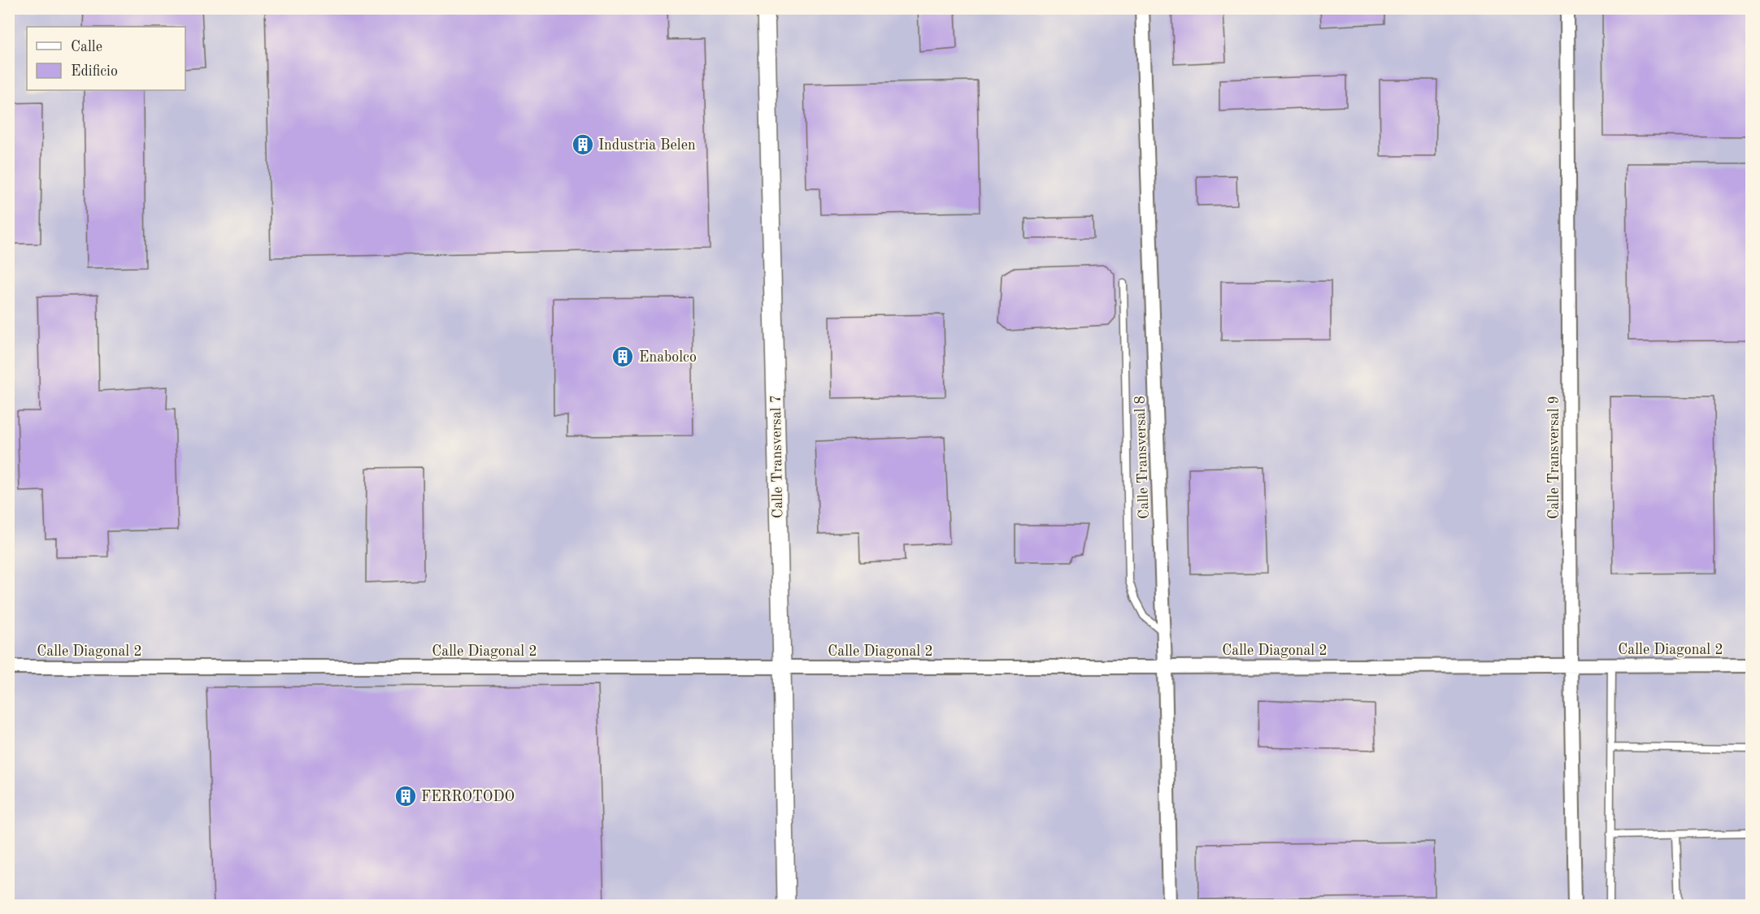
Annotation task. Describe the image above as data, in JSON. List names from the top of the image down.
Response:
{
  "streets": {
    "street": [
      "Calle Transversal 7",
      "Calle Transversal 8",
      "Calle Transversal 9",
      "Calle Diagonal 2"
    ]
  },
  "crossings": [
    ["Calle Transversal 7", "Calle Diagonal 2"],
    ["Calle Transversal 8", "Calle Diagonal 2"],
    ["Calle Transversal 9", "Calle Diagonal 2"]
  ],
  "places": {
    "building": ["Industria Belen", "Enabolco", "FERROTODO"]
  },
  "legend": ["Calle", "Edificio"]
}
